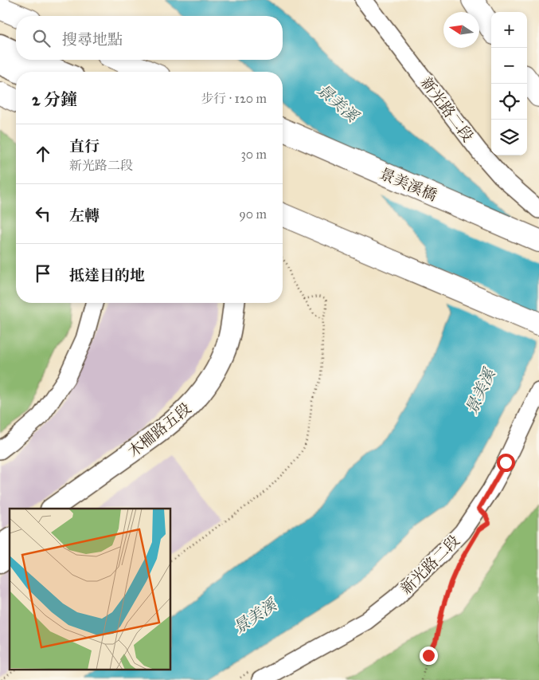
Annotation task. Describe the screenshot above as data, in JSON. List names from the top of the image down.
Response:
{
  "streets": {
    "highway": ["景美溪橋"],
    "main road": ["木柵路五段"],
    "street": ["新光路二段"]
  },
  "water": ["景美溪"],
  "north": "left",
  "page": {
    "map_buttons": ["+", "−"],
    "search": "搜尋地點",
    "heading": ["2 分鐘", "步行 · 120 m"],
    "list": [
      ["直行", "新光路二段", "30 m"],
      ["左轉", "90 m"],
      "抵達目的地"
    ]
  }
}
